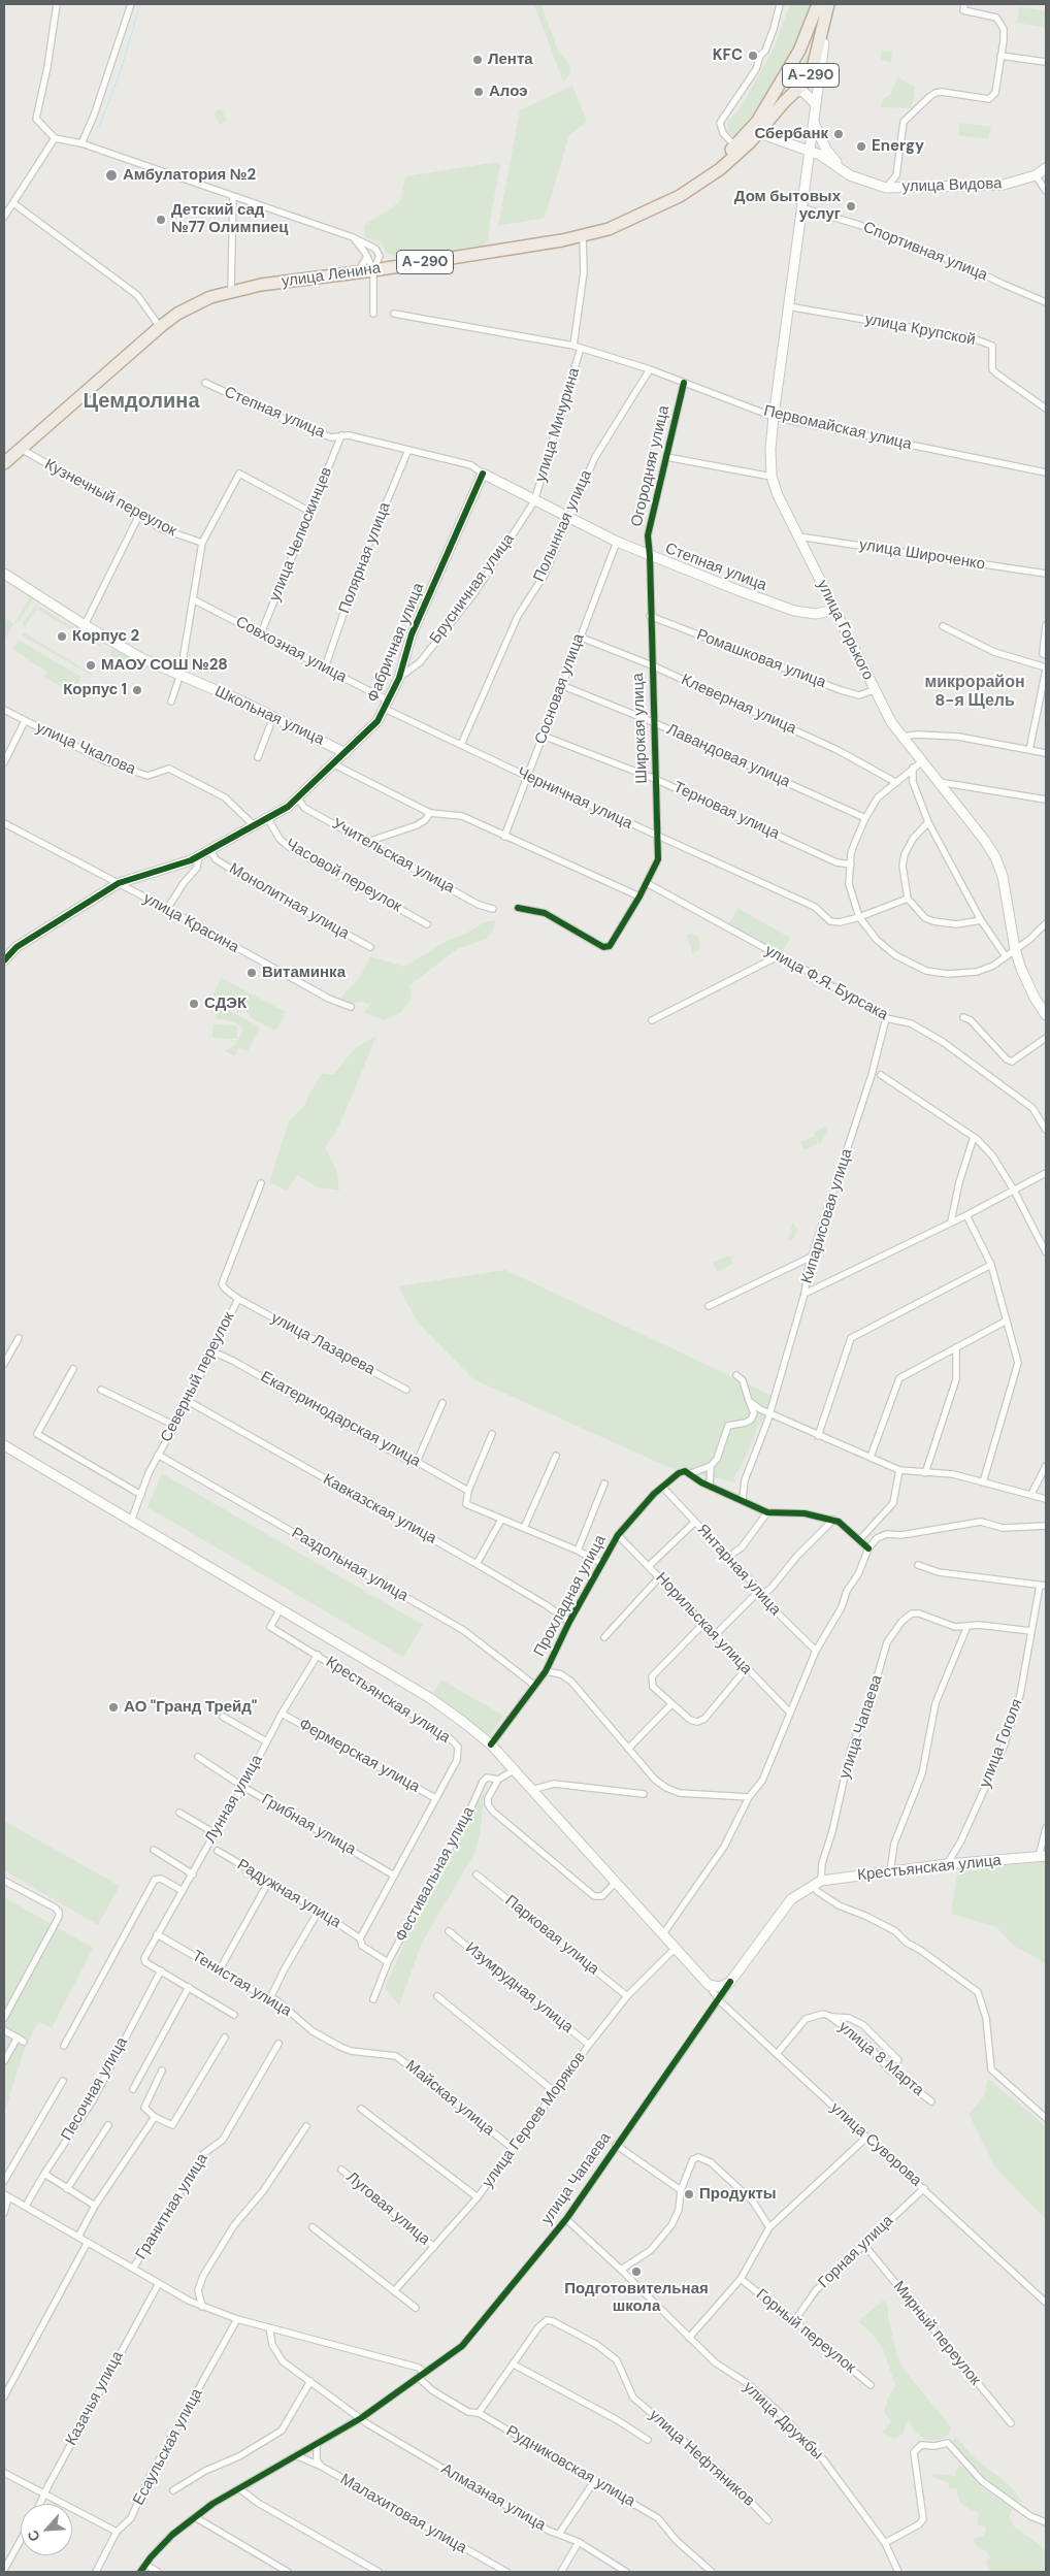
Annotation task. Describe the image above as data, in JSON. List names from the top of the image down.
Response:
{
  "streets": {
    "highway": ["А-290", "улица Ленина"],
    "main road": [
      "улица Видова",
      "Степная улица",
      "улица Горького",
      "Фабричная улица",
      "Школьная улица",
      "Крестьянская улица",
      "улица Чапаева"
    ],
    "street": [
      "Спортивная улица",
      "улица Крупской",
      "улица Мичурина",
      "Первомайская улица",
      "Огородняя улица",
      "Кузнечный переулок",
      "Полынная улица",
      "улица Челюскинцев",
      "улица Широченко",
      "Полярная улица",
      "Брусничная улица",
      "Совхозная улица",
      "Ромашковая улица",
      "Сосновая улица",
      "Клеверная улица",
      "Широкая улица",
      "улица Чкалова",
      "Лавандовая улица",
      "Черничная улица",
      "Терновая улица",
      "Учительская улица",
      "Часовой переулок",
      "Монолитная улица",
      "улица Красина",
      "улица Ф.Я. Бурсака",
      "Кипарисовая улица",
      "улица Лазарева",
      "Северный переулок",
      "Екатеринодарская улица",
      "Кавказская улица",
      "Раздольная улица",
      "Янтарная улица",
      "Прохладная улица",
      "Норильская улица",
      "улица Гоголя",
      "Фермерская улица",
      "Лунная улица",
      "Грибная улица",
      "Фестивальная улица",
      "Радужная улица",
      "Парковая улица",
      "Тенистая улица",
      "Изумрудная улица",
      "улица 8 Марта",
      "Песочная улица",
      "Майская улица",
      "улица Героев Моряков",
      "улица Суворова",
      "Гранитная улица",
      "Луговая улица",
      "Горная улица",
      "Горный переулок",
      "Мирный переулок",
      "Казачья улица",
      "улица Дружбы",
      "Есаульская улица",
      "улица Нефтяников",
      "Рудниковская улица",
      "Алмазная улица",
      "Малахитовая улица"
    ]
  },
  "crossings": [
    ["А-290", "улица Ленина"],
    ["улица Видова", "улица Горького"],
    ["Спортивная улица", "улица Горького"],
    ["улица Ленина", "улица Мичурина"],
    ["улица Ленина", "Кузнечный переулок"],
    ["улица Крупской", "улица Горького"],
    ["Степная улица", "улица Мичурина"],
    ["Степная улица", "Огородняя улица"],
    ["Степная улица", "Полынная улица"],
    ["Степная улица", "улица Челюскинцев"],
    ["Степная улица", "Полярная улица"],
    ["Степная улица", "Брусничная улица"],
    ["Степная улица", "улица Горького"],
    ["Степная улица", "Фабричная улица"],
    ["Степная улица", "Сосновая улица"],
    ["Степная улица", "Широкая улица"],
    ["улица Мичурина", "Первомайская улица"],
    ["улица Мичурина", "Брусничная улица"],
    ["Первомайская улица", "Огородняя улица"],
    ["Первомайская улица", "Полынная улица"],
    ["Первомайская улица", "улица Горького"],
    ["Огородняя улица", "Широкая улица"],
    ["Полынная улица", "Черничная улица"],
    ["улица Челюскинцев", "Совхозная улица"],
    ["улица Широченко", "улица Горького"],
    ["Полярная улица", "Совхозная улица"],
    ["Брусничная улица", "Фабричная улица"],
    ["улица Горького", "Ромашковая улица"],
    ["Фабричная улица", "Совхозная улица"],
    ["Фабричная улица", "Школьная улица"],
    ["Фабричная улица", "улица Чкалова"],
    ["Фабричная улица", "Черничная улица"],
    ["Фабричная улица", "Учительская улица"],
    ["Фабричная улица", "Часовой переулок"],
    ["Фабричная улица", "Монолитная улица"],
    ["Фабричная улица", "улица Красина"],
    ["Совхозная улица", "Черничная улица"],
    ["Ромашковая улица", "Широкая улица"],
    ["Сосновая улица", "Клеверная улица"],
    ["Сосновая улица", "Школьная улица"],
    ["Сосновая улица", "Лавандовая улица"],
    ["Сосновая улица", "Черничная улица"],
    ["Сосновая улица", "Терновая улица"],
    ["Клеверная улица", "Широкая улица"],
    ["Школьная улица", "Широкая улица"],
    ["Широкая улица", "Лавандовая улица"],
    ["Широкая улица", "Черничная улица"],
    ["Широкая улица", "Терновая улица"],
    ["Широкая улица", "улица Ф.Я. Бурсака"],
    ["улица Ф.Я. Бурсака", "Кипарисовая улица"],
    ["улица Лазарева", "Северный переулок"],
    ["Северный переулок", "Екатеринодарская улица"],
    ["Северный переулок", "Кавказская улица"],
    ["Северный переулок", "Раздольная улица"],
    ["Кавказская улица", "Прохладная улица"],
    ["Раздольная улица", "Прохладная улица"],
    ["Янтарная улица", "Прохладная улица"],
    ["Прохладная улица", "Норильская улица"],
    ["Крестьянская улица", "улица Чапаева"],
    ["Крестьянская улица", "улица Гоголя"],
    ["Крестьянская улица", "Фермерская улица"],
    ["Крестьянская улица", "Лунная улица"],
    ["улица Чапаева", "улица Суворова"],
    ["улица Чапаева", "улица Дружбы"],
    ["улица Чапаева", "Рудниковская улица"],
    ["улица Чапаева", "Алмазная улица"],
    ["улица Чапаева", "Малахитовая улица"],
    ["Фермерская улица", "Лунная улица"],
    ["Лунная улица", "Грибная улица"],
    ["Лунная улица", "Тенистая улица"],
    ["Лунная улица", "Песочная улица"],
    ["Фестивальная улица", "Радужная улица"],
    ["Парковая улица", "улица Героев Моряков"],
    ["Тенистая улица", "Майская улица"],
    ["Изумрудная улица", "улица Героев Моряков"],
    ["улица 8 Марта", "улица Суворова"],
    ["Майская улица", "улица Героев Моряков"],
    ["улица Героев Моряков", "Луговая улица"],
    ["улица Суворова", "Горная улица"],
    ["Горная улица", "Горный переулок"],
    ["Горная улица", "Мирный переулок"]
  ],
  "districts": ["Цемдолина", "микрорайон 8-я Щель"],
  "places": [
    "KFC",
    "Лента",
    "Алоэ",
    "Сбербанк",
    "Energy",
    "Амбулатория №2",
    "Дом бытовых услуг",
    "Детский сад №77 Олимпиец",
    "Корпус 2",
    "МАОУ СОШ №28",
    "Корпус 1",
    "Витаминка",
    "СДЭК",
    "АО \"Гранд Трейд\"",
    "Продукты",
    "Подготовительная школа"
  ],
  "north": "bottom left"
}
